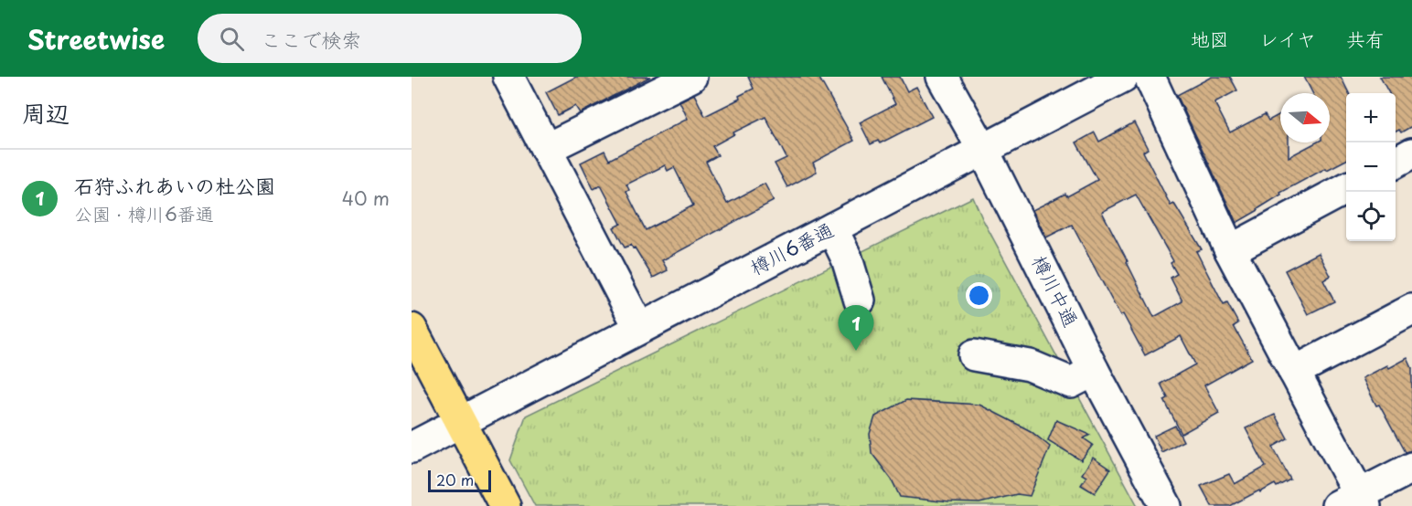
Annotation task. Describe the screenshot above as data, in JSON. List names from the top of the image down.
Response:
{
  "streets": {
    "street": ["樽川6番通", "樽川中通"]
  },
  "crossings": [
    ["樽川6番通", "樽川中通"]
  ],
  "scale_bar": "20 m",
  "north": "right",
  "page": {
    "header": "Streetwise",
    "search": "ここで検索",
    "nav": ["地図", "レイヤ", "共有"],
    "heading": "周辺",
    "map_buttons": ["+", "−"],
    "list": [
      {
        "mark": "1",
        "name": "石狩ふれあいの杜公園",
        "note": "公園 · 樽川6番通",
        "value": "40 m"
      }
    ],
    "pins": "1",
    "scale": "20 m"
  }
}
